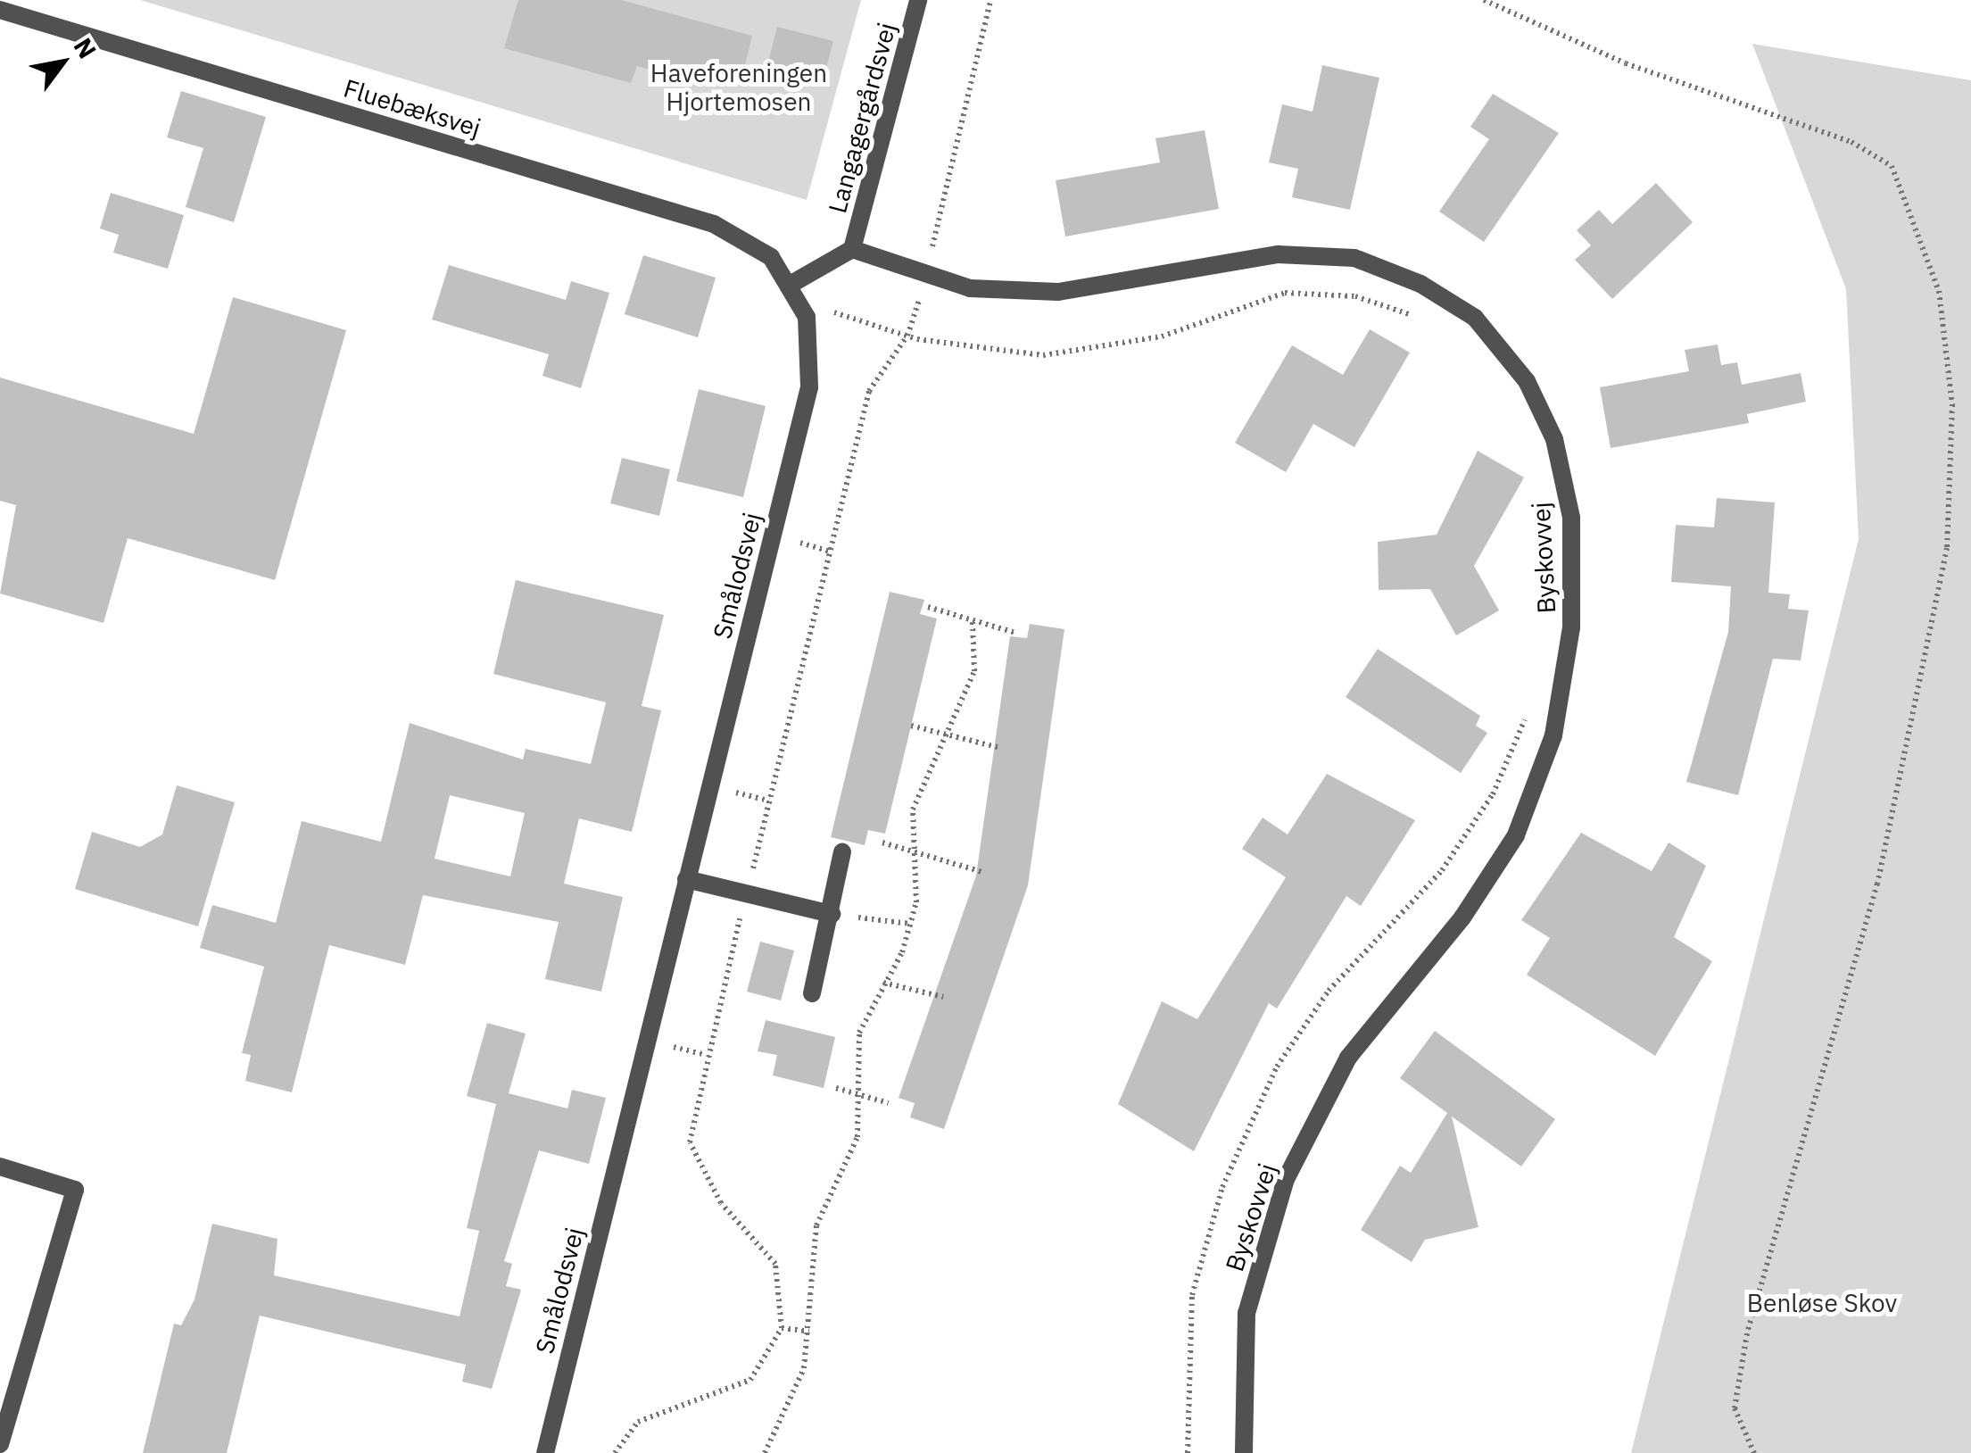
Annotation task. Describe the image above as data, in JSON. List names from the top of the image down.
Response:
{
  "streets": {
    "street": [
      "Fluebæksvej",
      "Langagergårdsvej",
      "Byskovvej",
      "Smålodsvej"
    ]
  },
  "crossings": [
    ["Fluebæksvej", "Smålodsvej"],
    ["Langagergårdsvej", "Byskovvej"]
  ],
  "parks": ["Haveforeningen Hjortemosen", "Benløse Skov"],
  "north": "top right"
}
